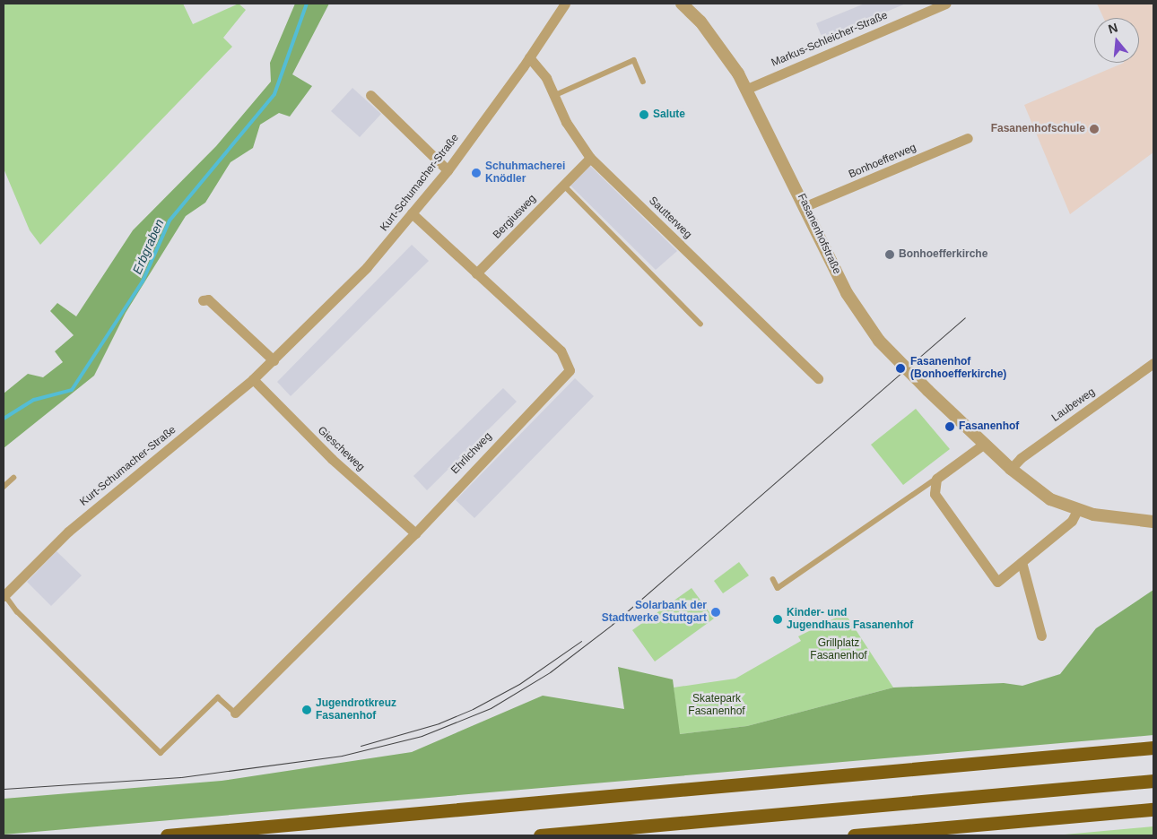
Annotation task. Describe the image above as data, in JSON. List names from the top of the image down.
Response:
{
  "streets": {
    "street": [
      "Markus-Schleicher-Straße",
      "Bonhoefferweg",
      "Kurt-Schumacher-Straße",
      "Bergiusweg",
      "Sautterweg",
      "Fasanenhofstraße",
      "Laubeweg",
      "Giescheweg",
      "Ehrlichweg"
    ]
  },
  "crossings": [
    ["Markus-Schleicher-Straße", "Fasanenhofstraße"],
    ["Bonhoefferweg", "Fasanenhofstraße"],
    ["Kurt-Schumacher-Straße", "Sautterweg"],
    ["Kurt-Schumacher-Straße", "Giescheweg"],
    ["Kurt-Schumacher-Straße", "Ehrlichweg"],
    ["Bergiusweg", "Sautterweg"],
    ["Bergiusweg", "Ehrlichweg"],
    ["Fasanenhofstraße", "Laubeweg"],
    ["Giescheweg", "Ehrlichweg"]
  ],
  "water": ["Erbgraben"],
  "parks": ["Grillplatz Fasanenhof", "Skatepark Fasanenhof"],
  "places": [
    "Salute",
    "Fasanenhofschule",
    "Schuhmacherei Knödler",
    "Bonhoefferkirche",
    "Fasanenhof (Bonhoefferkirche)",
    "Fasanenhof",
    "Solarbank der Stadtwerke Stuttgart",
    "Kinder- und Jugendhaus Fasanenhof",
    "Jugendrotkreuz Fasanenhof"
  ],
  "north": "top"
}
